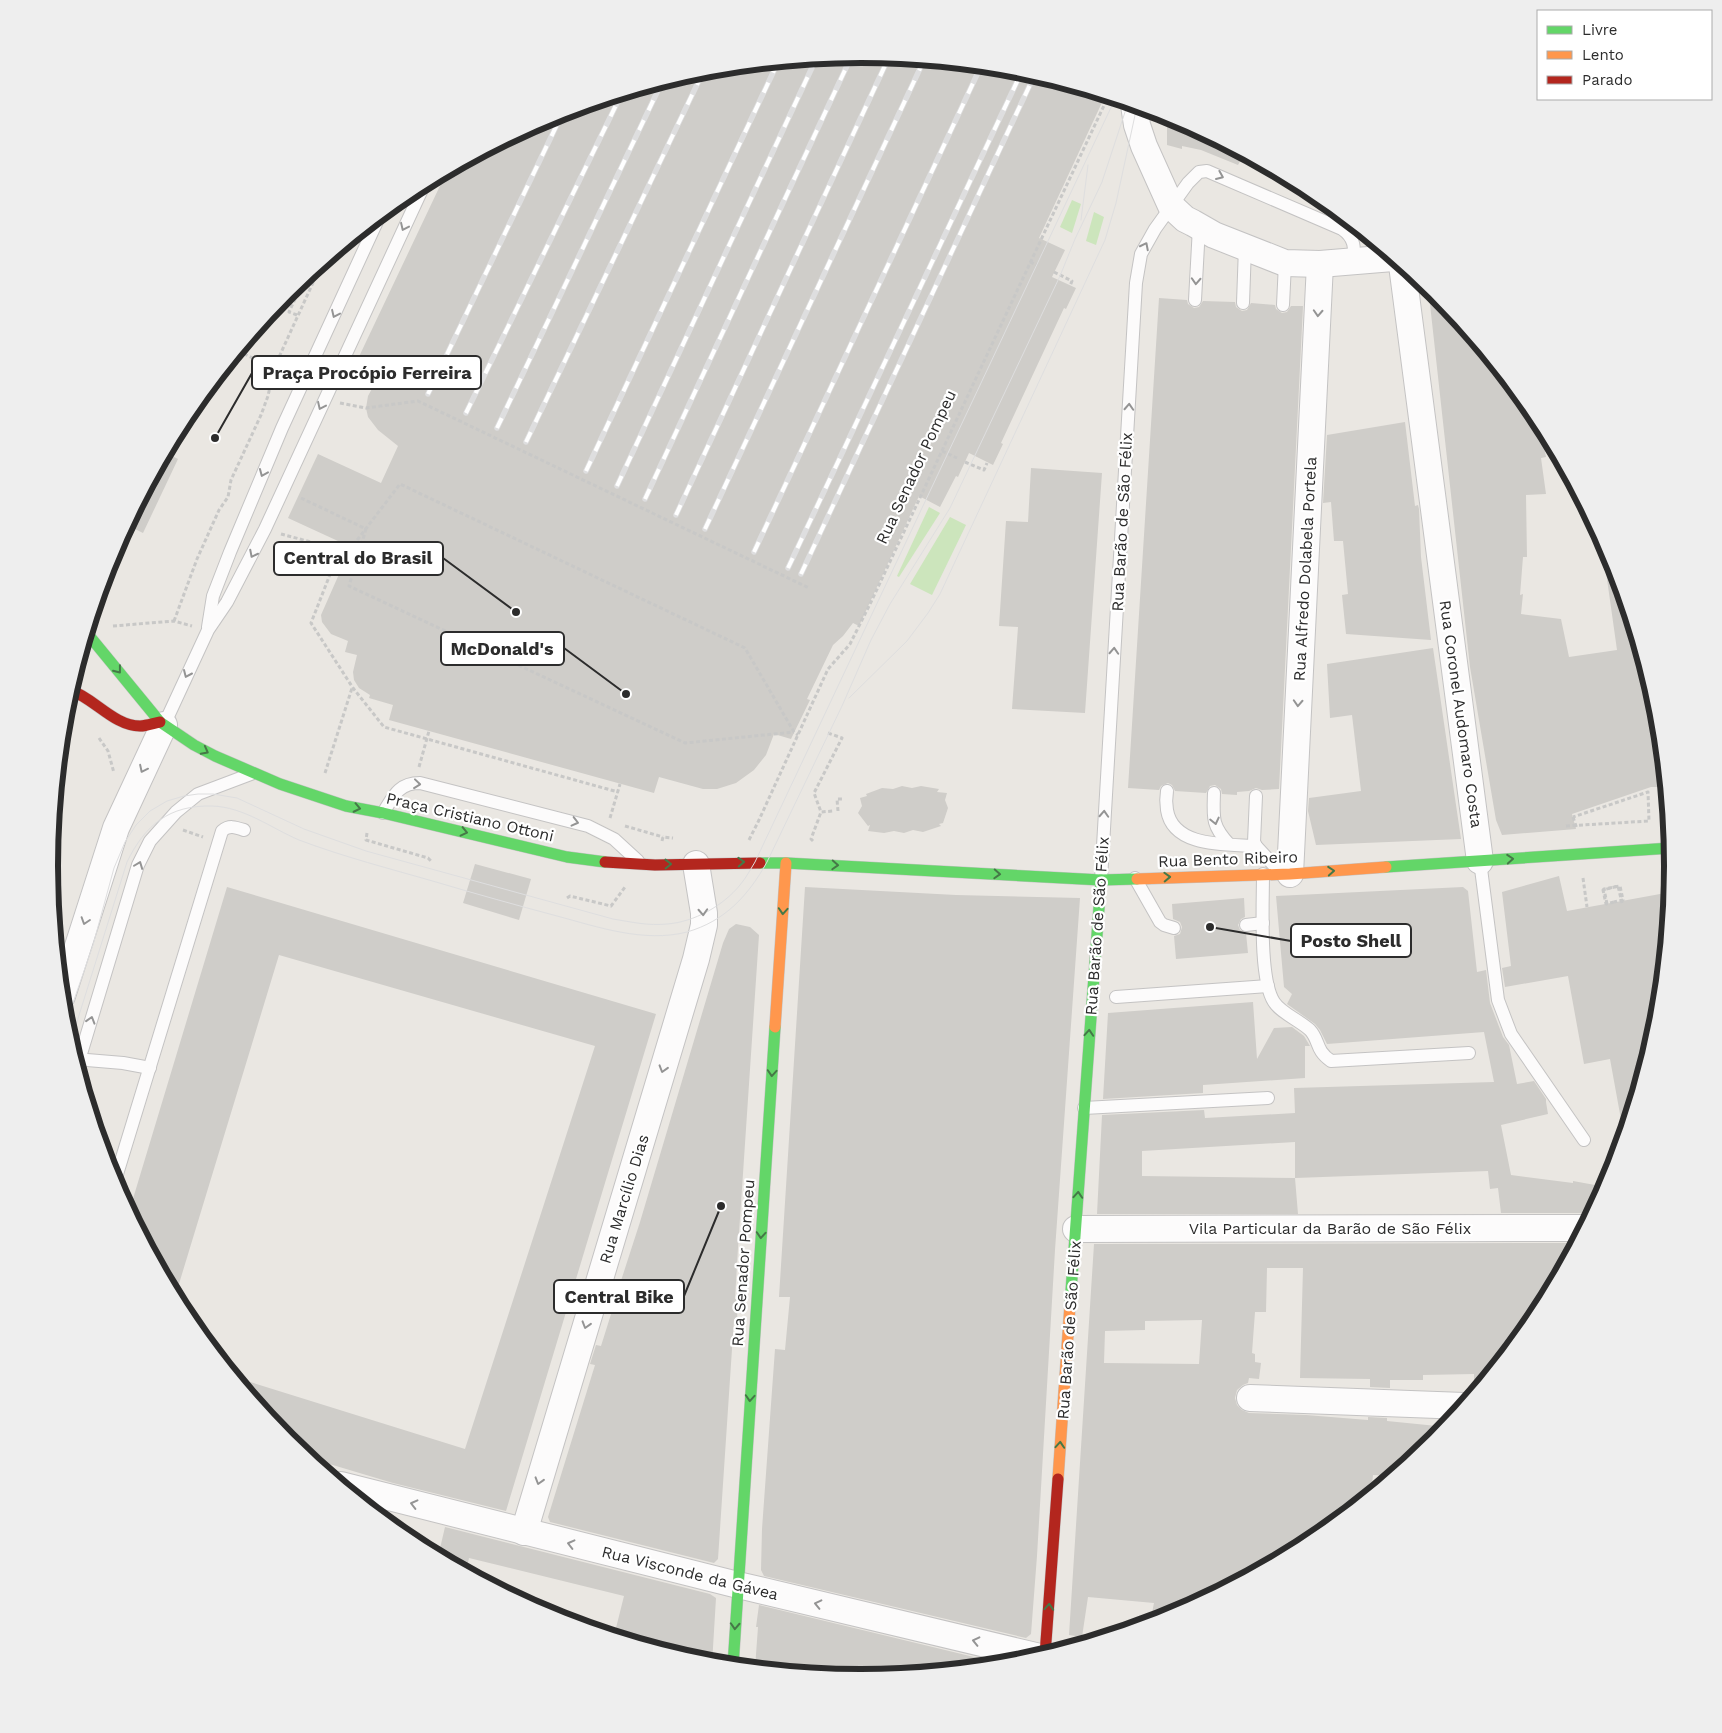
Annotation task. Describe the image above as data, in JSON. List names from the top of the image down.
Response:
{
  "streets": {
    "street": [
      "Rua Senador Pompeu",
      "Rua Barão de São Félix",
      "Rua Alfredo Dolabela Portela",
      "Rua Coronel Audomaro Costa",
      "Praça Cristiano Ottoni",
      "Rua Bento Ribeiro",
      "Rua Marcílio Dias",
      "Vila Particular da Barão de São Félix",
      "Rua Visconde da Gávea"
    ]
  },
  "crossings": [
    ["Rua Senador Pompeu", "Praça Cristiano Ottoni"],
    ["Rua Senador Pompeu", "Rua Bento Ribeiro"],
    ["Rua Senador Pompeu", "Rua Visconde da Gávea"],
    ["Rua Barão de São Félix", "Rua Bento Ribeiro"],
    ["Rua Barão de São Félix", "Vila Particular da Barão de São Félix"],
    ["Rua Alfredo Dolabela Portela", "Rua Bento Ribeiro"],
    ["Rua Coronel Audomaro Costa", "Rua Bento Ribeiro"],
    ["Praça Cristiano Ottoni", "Rua Bento Ribeiro"],
    ["Praça Cristiano Ottoni", "Rua Marcílio Dias"],
    ["Rua Marcílio Dias", "Rua Visconde da Gávea"]
  ],
  "one_way": [
    "Rua Senador Pompeu",
    "Rua Barão de São Félix",
    "Rua Alfredo Dolabela Portela",
    "Praça Cristiano Ottoni",
    "Rua Bento Ribeiro",
    "Rua Marcílio Dias",
    "Rua Visconde da Gávea"
  ],
  "places": [
    "Praça Procópio Ferreira",
    "Central do Brasil",
    "McDonald's",
    "Posto Shell",
    "Central Bike"
  ],
  "legend": ["Livre", "Lento", "Parado"]
}
